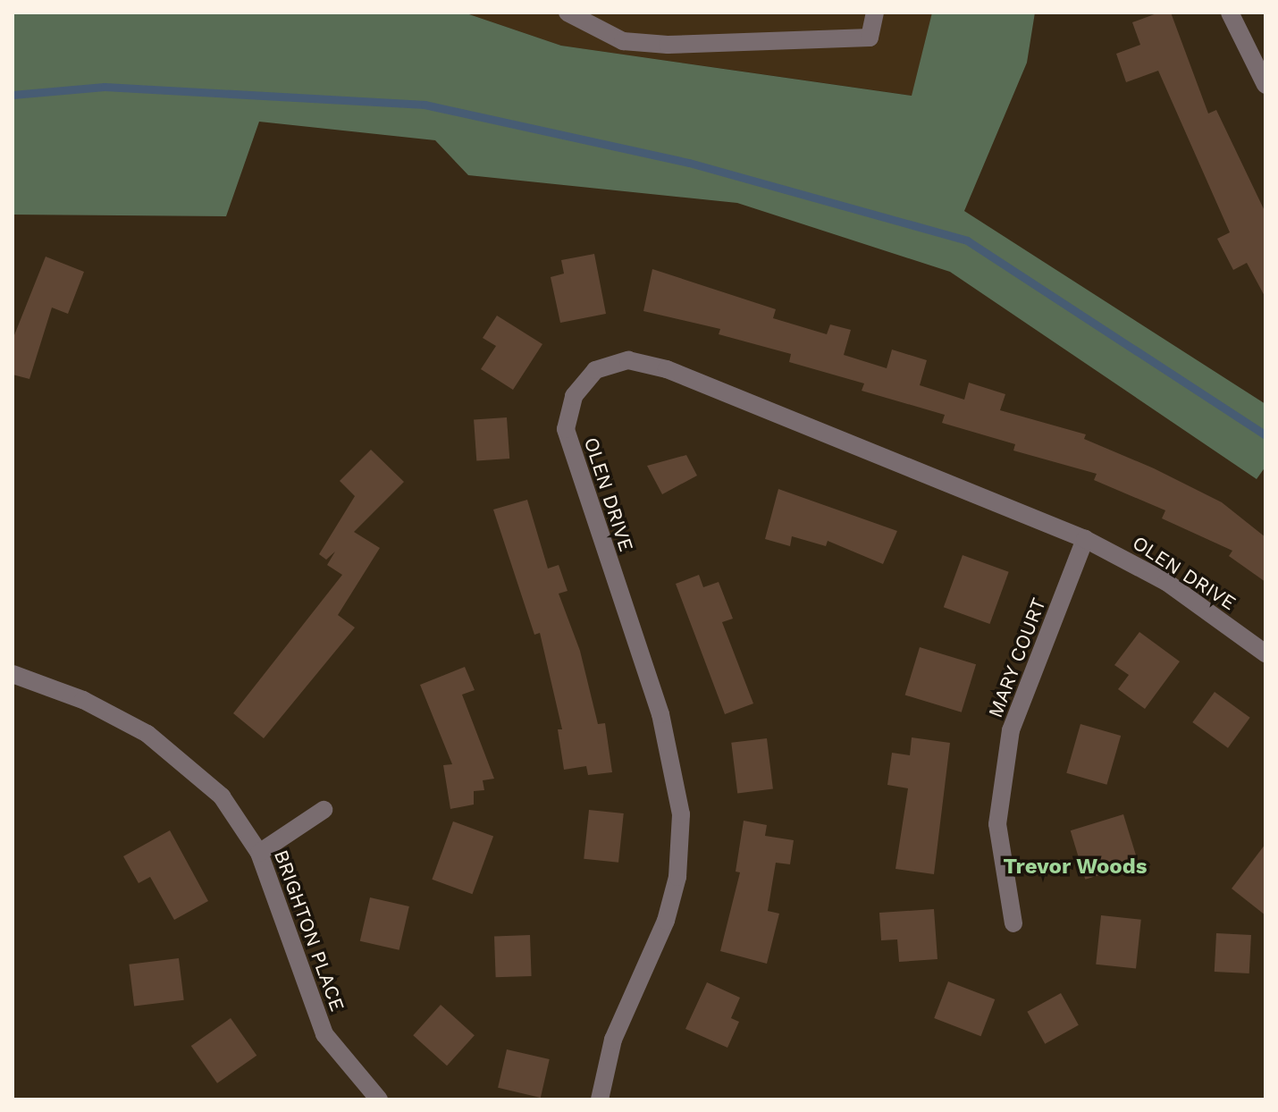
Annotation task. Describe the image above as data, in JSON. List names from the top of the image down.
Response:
{
  "streets": {
    "street": ["OLEN DRIVE", "MARY COURT", "BRIGHTON PLACE"]
  },
  "crossings": [
    ["OLEN DRIVE", "MARY COURT"]
  ],
  "districts": ["Trevor Woods"]
}
